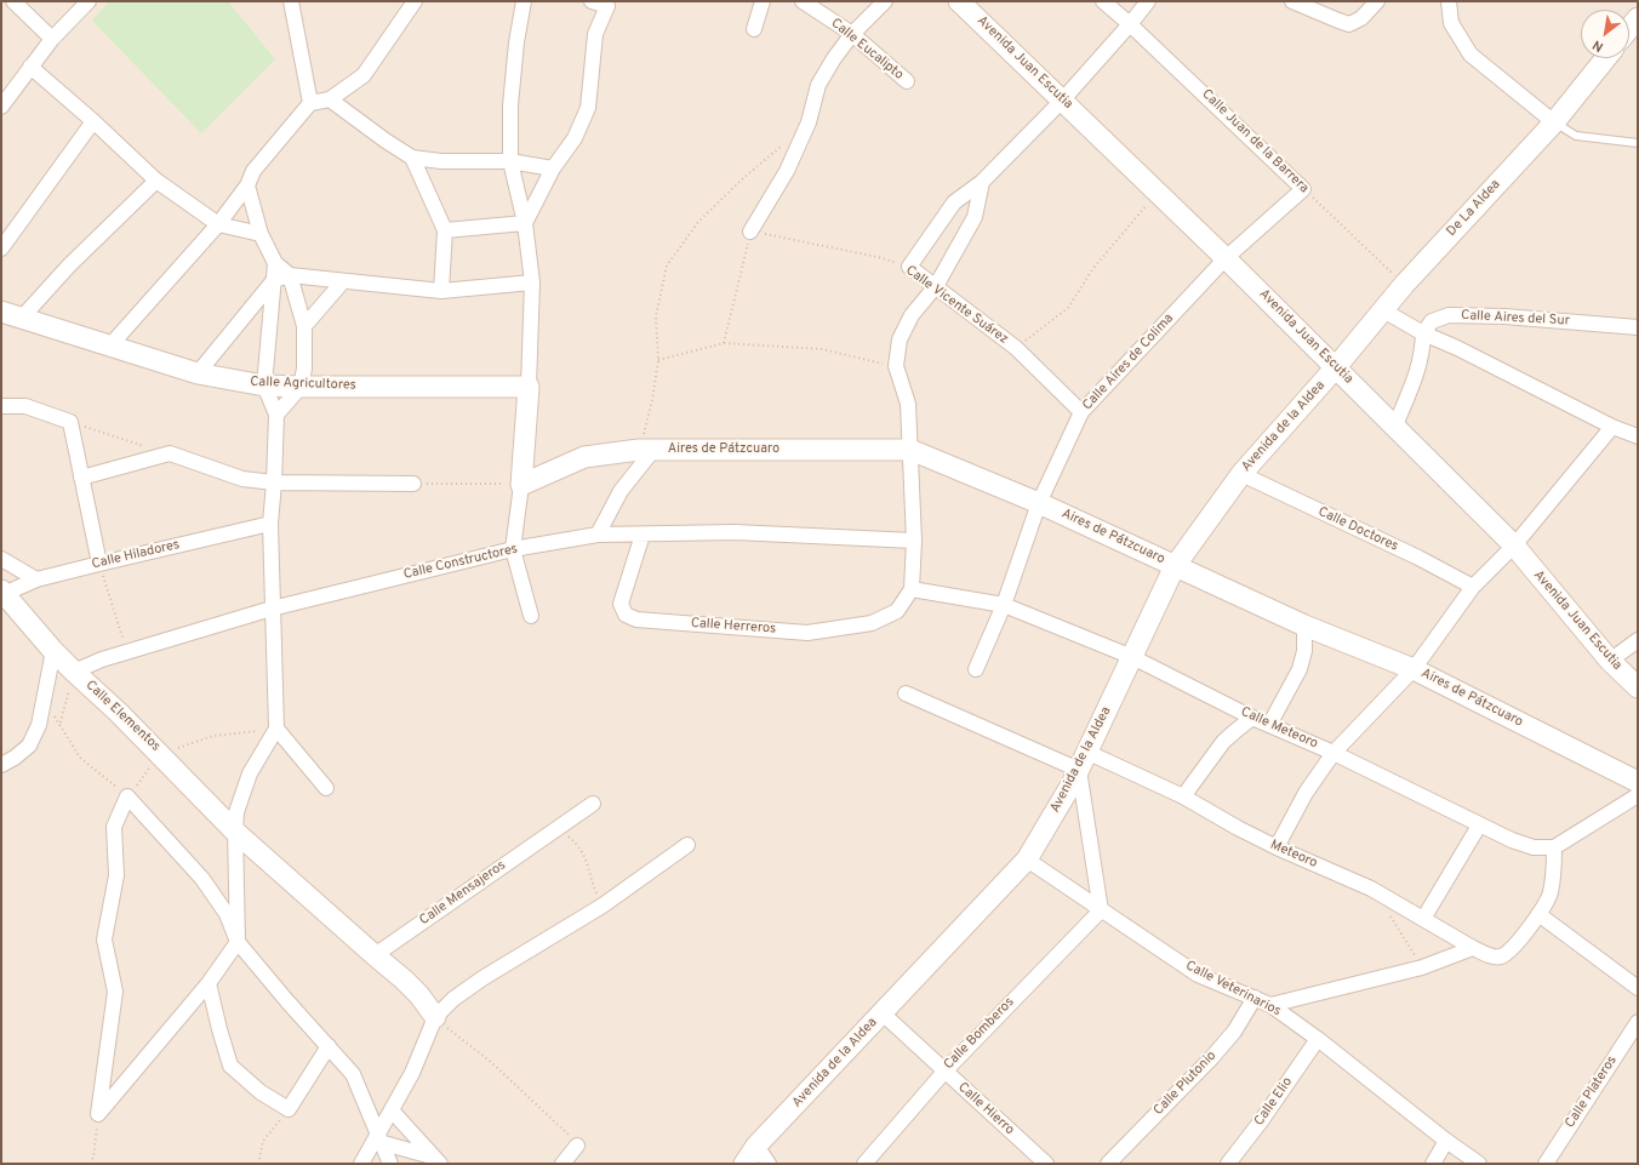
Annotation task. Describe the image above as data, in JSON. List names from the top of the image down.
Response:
{
  "streets": {
    "street": [
      "Calle Eucalipto",
      "Avenida Juan Escutia",
      "Calle Juan de la Barrera",
      "De La Aldea",
      "Calle Vicente Suárez",
      "Calle Aires del Sur",
      "Calle Aires de Colima",
      "Calle Agricultores",
      "Avenida de la Aldea",
      "Aires de Pátzcuaro",
      "Calle Doctores",
      "Calle Hiladores",
      "Calle Constructores",
      "Calle Herreros",
      "Calle Elementos",
      "Calle Meteoro",
      "Meteoro",
      "Calle Mensajeros",
      "Calle Veterinarios",
      "Calle Bomberos",
      "Calle Plutonio",
      "Calle Plateros",
      "Calle Elio",
      "Calle Hierro"
    ]
  },
  "crossings": [
    ["Avenida Juan Escutia", "De La Aldea"],
    ["Avenida Juan Escutia", "Calle Aires de Colima"],
    ["Avenida Juan Escutia", "Avenida de la Aldea"],
    ["Calle Juan de la Barrera", "De La Aldea"],
    ["Calle Juan de la Barrera", "Calle Aires de Colima"],
    ["De La Aldea", "Avenida de la Aldea"],
    ["Calle Vicente Suárez", "Calle Aires de Colima"],
    ["Calle Aires de Colima", "Aires de Pátzcuaro"],
    ["Calle Aires de Colima", "Calle Meteoro"],
    ["Avenida de la Aldea", "Aires de Pátzcuaro"],
    ["Avenida de la Aldea", "Calle Doctores"],
    ["Avenida de la Aldea", "Calle Meteoro"],
    ["Avenida de la Aldea", "Meteoro"],
    ["Avenida de la Aldea", "Calle Veterinarios"],
    ["Avenida de la Aldea", "Calle Hierro"],
    ["Aires de Pátzcuaro", "Calle Constructores"],
    ["Calle Hiladores", "Calle Elementos"],
    ["Calle Constructores", "Calle Herreros"],
    ["Calle Constructores", "Calle Elementos"],
    ["Calle Herreros", "Calle Meteoro"],
    ["Calle Veterinarios", "Calle Bomberos"],
    ["Calle Veterinarios", "Calle Plutonio"],
    ["Calle Veterinarios", "Calle Elio"],
    ["Calle Bomberos", "Calle Hierro"]
  ],
  "north": "bottom left"
}
